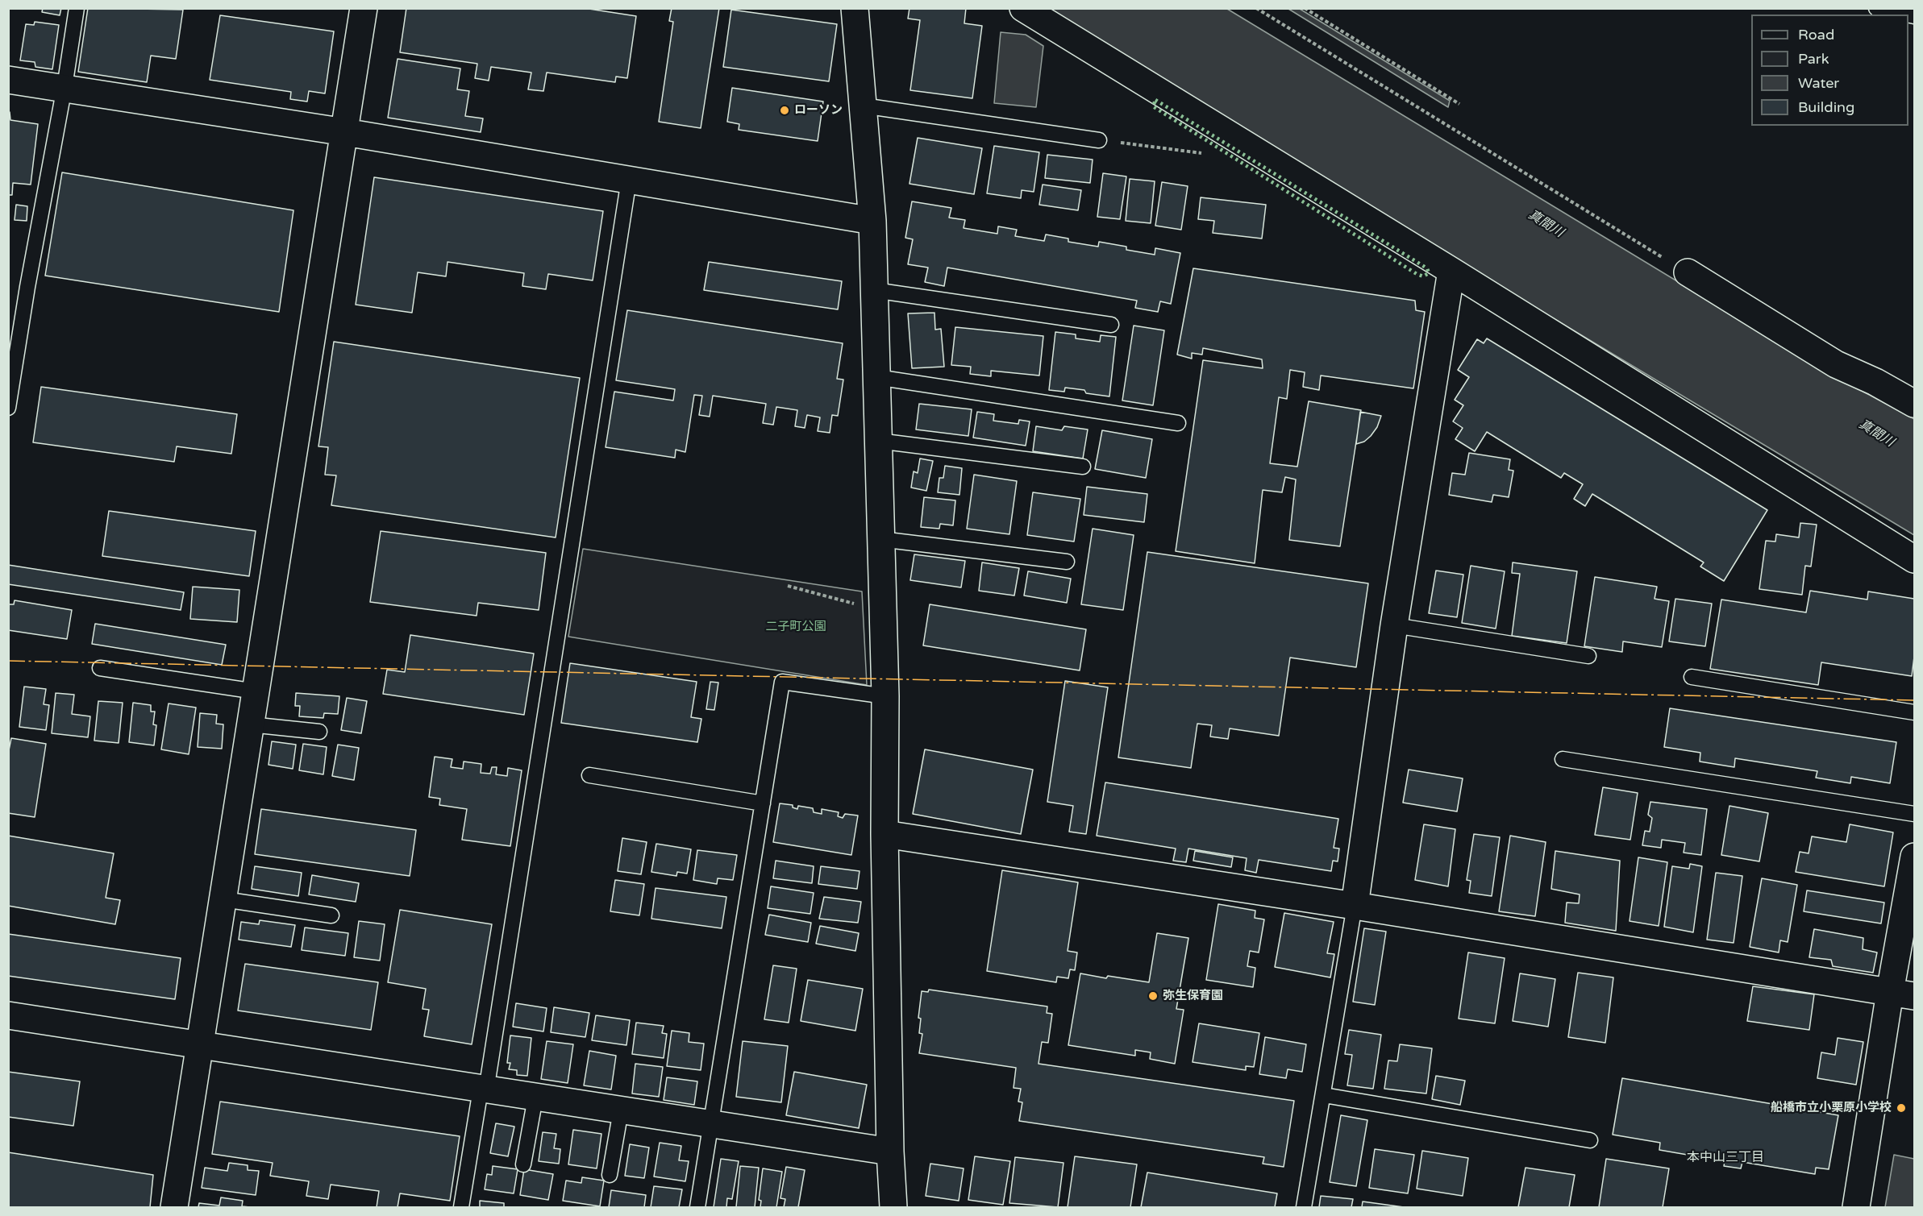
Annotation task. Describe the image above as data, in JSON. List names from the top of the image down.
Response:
{
  "districts": ["本中山三丁目"],
  "water": ["真間川"],
  "parks": ["二子町公園"],
  "places": ["ローソン", "弥生保育園", "船橋市立小栗原小学校"],
  "legend": [
    "Road",
    "Park",
    "Water",
    "Building"
  ]
}
